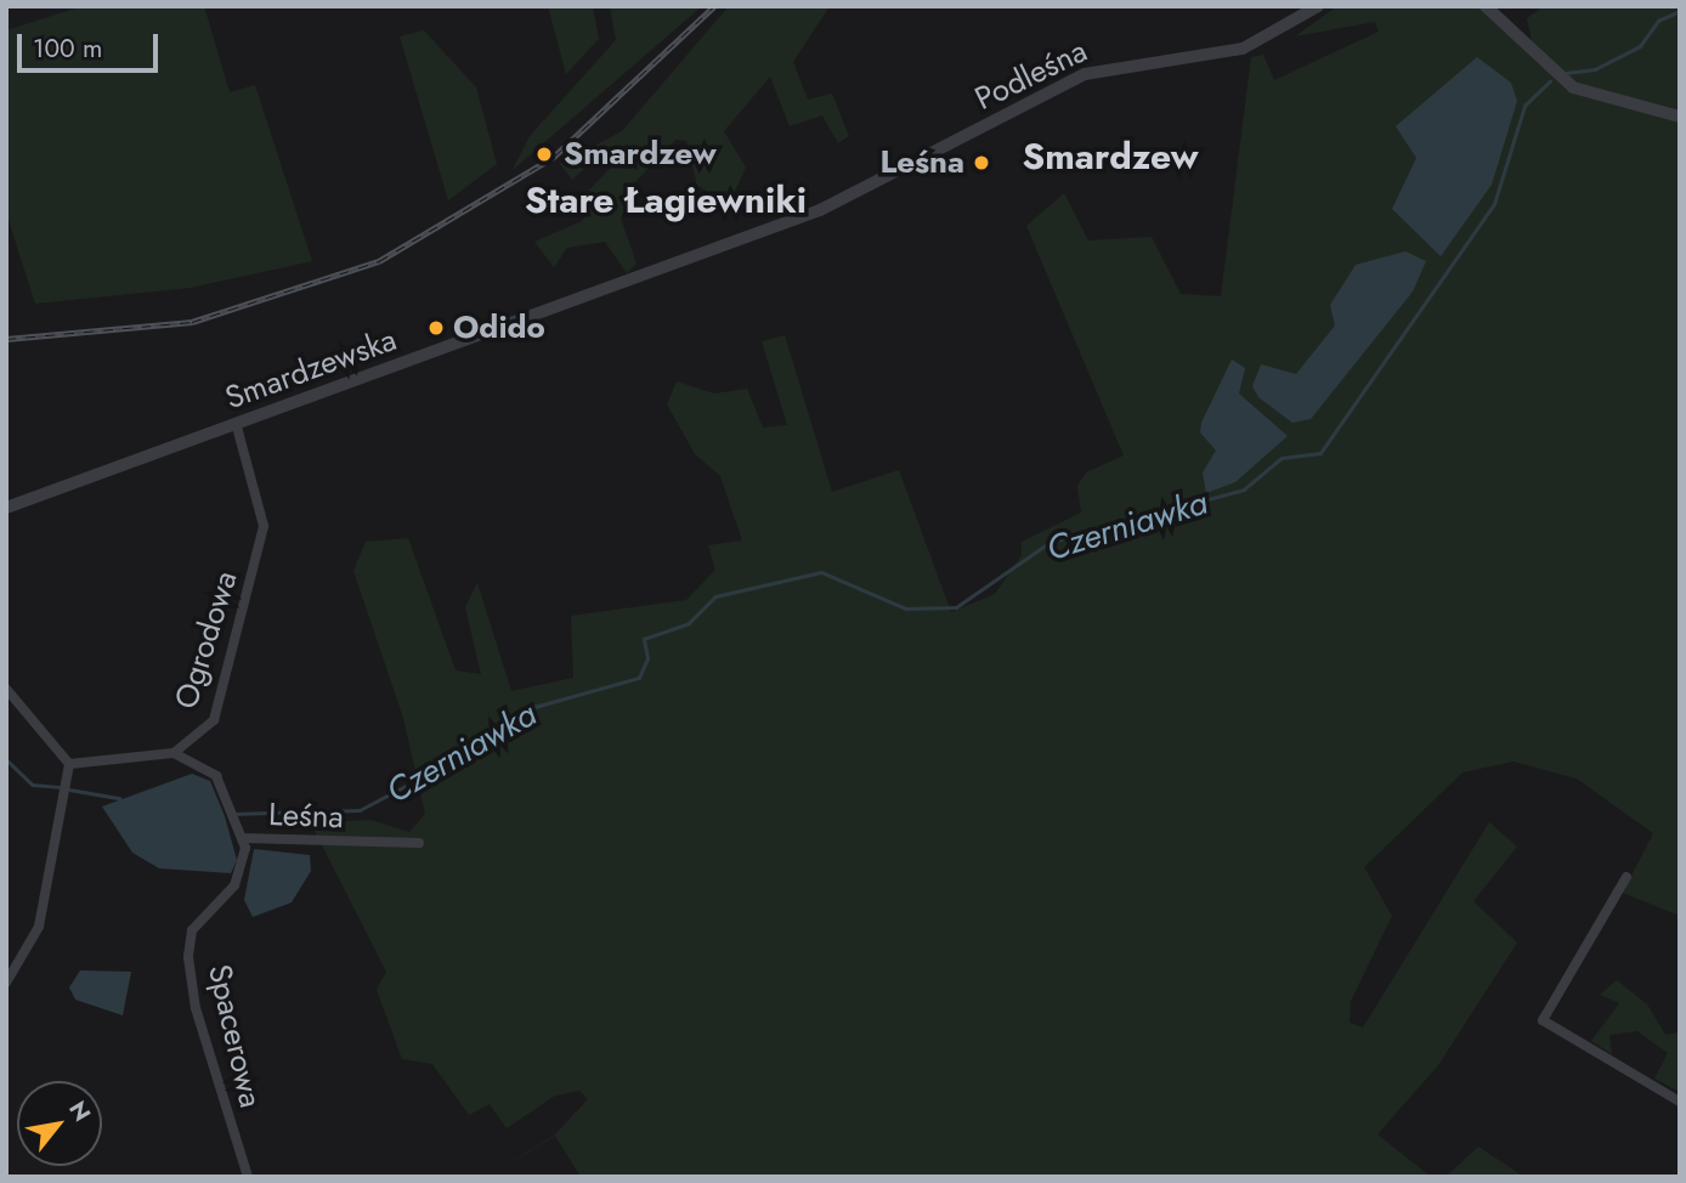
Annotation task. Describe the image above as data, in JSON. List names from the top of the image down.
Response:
{
  "streets": {
    "street": [
      "Podleśna",
      "Smardzewska",
      "Ogrodowa",
      "Leśna",
      "Spacerowa"
    ]
  },
  "crossings": [
    ["Podleśna", "Smardzewska"],
    ["Smardzewska", "Ogrodowa"],
    ["Ogrodowa", "Spacerowa"],
    ["Leśna", "Spacerowa"]
  ],
  "districts": ["Smardzew", "Stare Łagiewniki"],
  "water": ["Czerniawka"],
  "places": ["Smardzew", "Leśna", "Odido"],
  "scale_bar": "100 m",
  "north": "top right"
}
